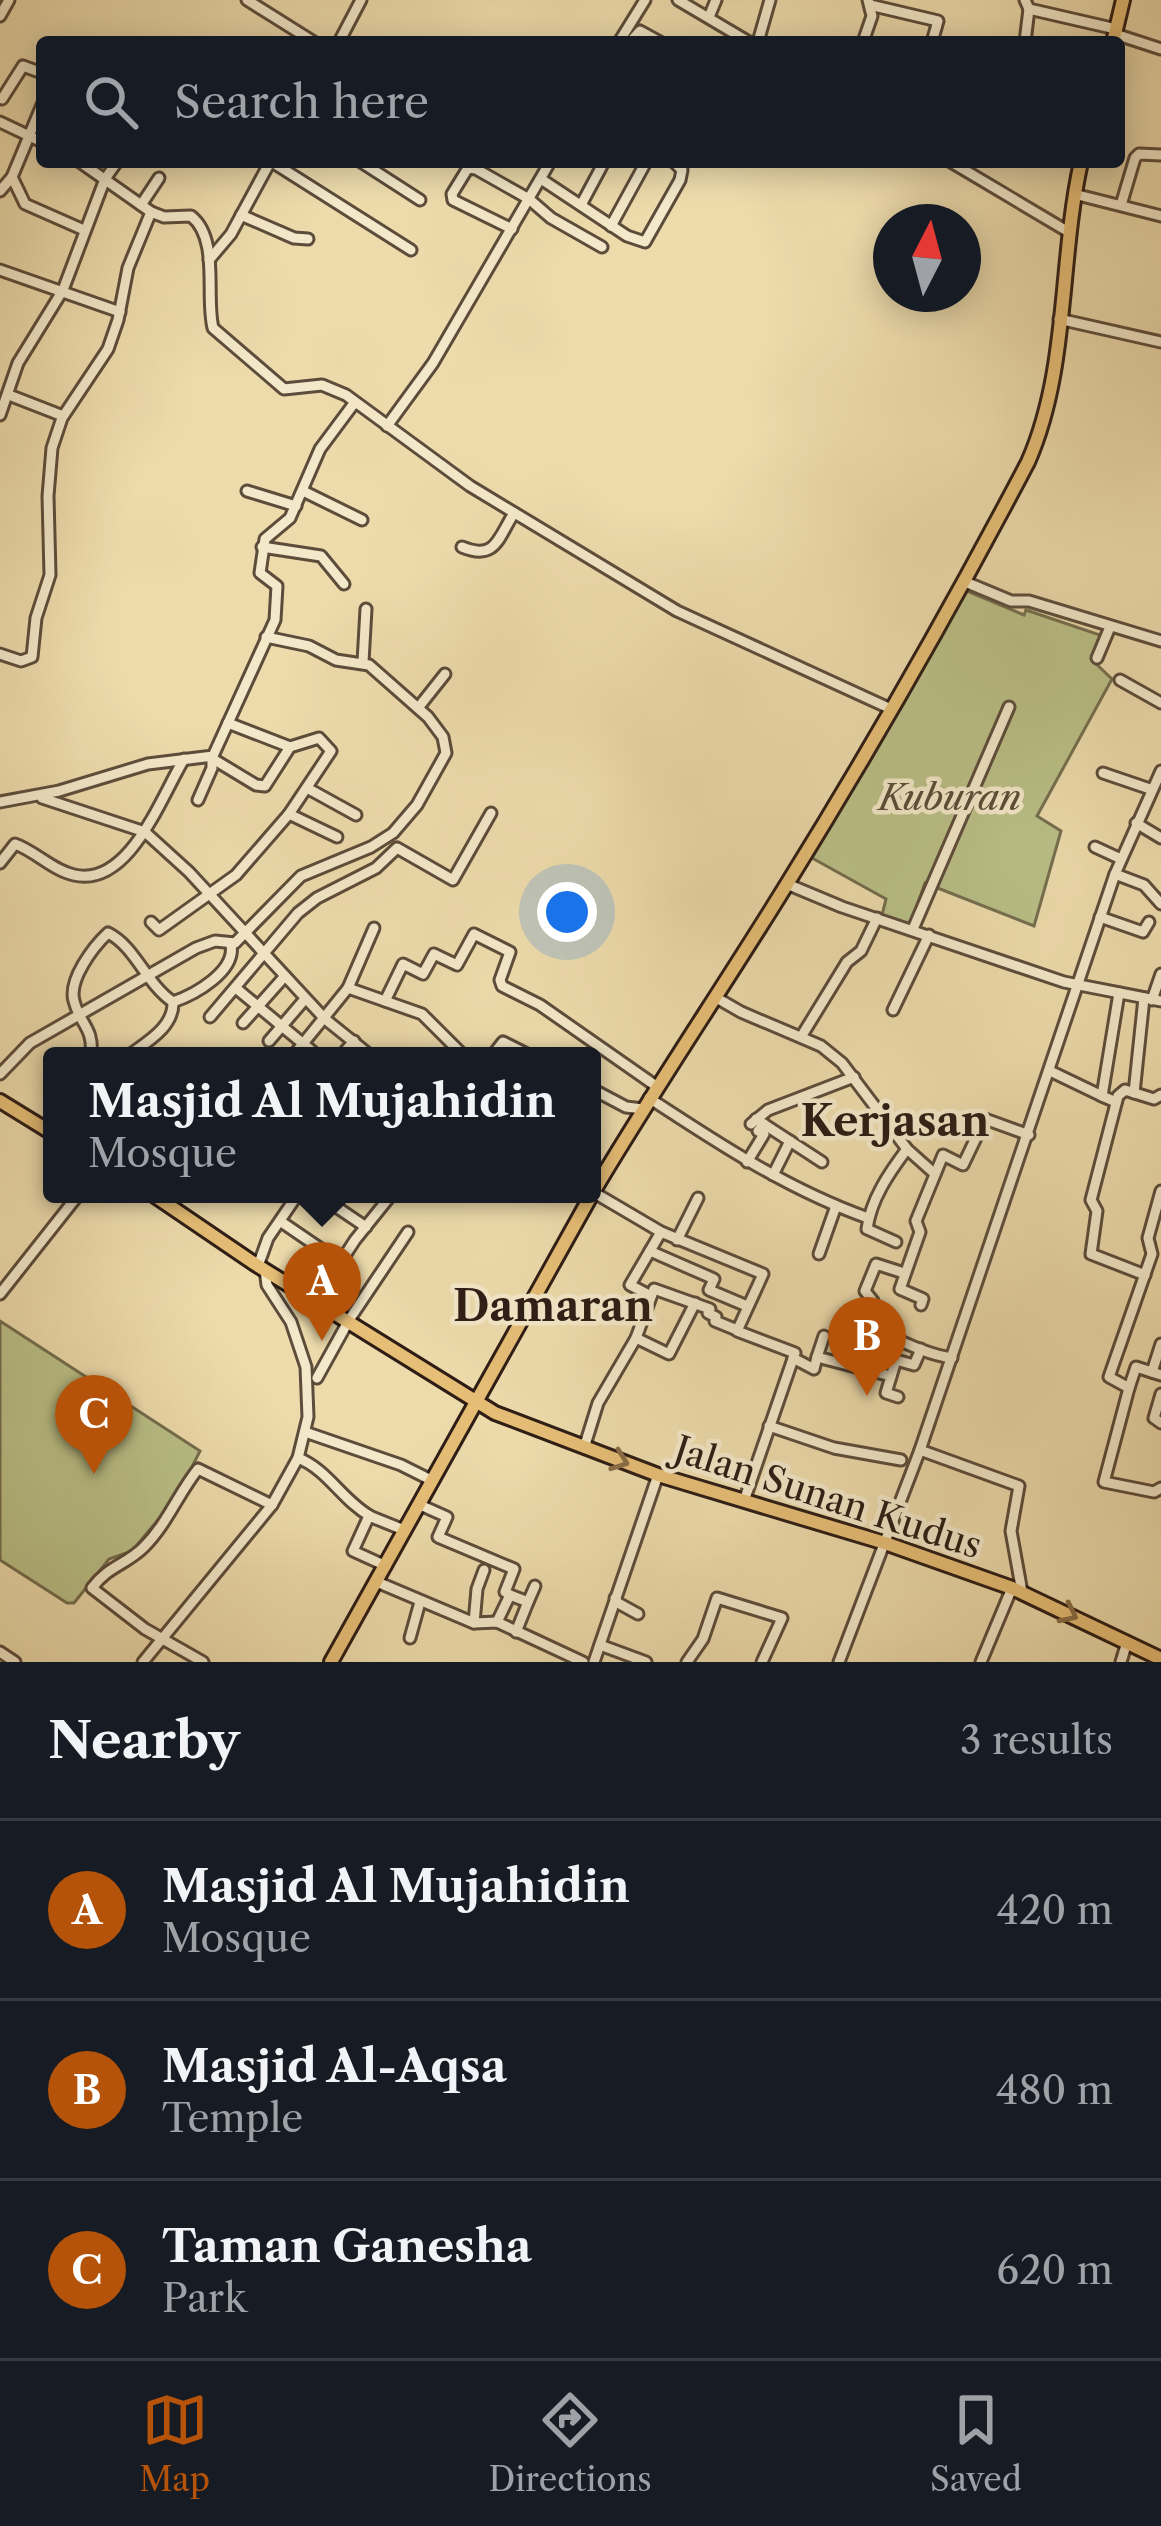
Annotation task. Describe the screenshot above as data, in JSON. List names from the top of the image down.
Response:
{
  "streets": {
    "main road": ["Jalan Sunan Kudus"]
  },
  "districts": ["Kerjasan", "Damaran"],
  "parks": ["Kuburan"],
  "north": "top",
  "page": {
    "search": "Search here",
    "popup": ["Masjid Al Mujahidin", "Mosque"],
    "pins": ["A", "B", "C"],
    "heading": ["Nearby", "3 results"],
    "list": [
      {
        "mark": "A",
        "name": "Masjid Al Mujahidin",
        "note": "Mosque",
        "value": "420 m"
      },
      {
        "mark": "B",
        "name": "Masjid Al-Aqsa",
        "note": "Temple",
        "value": "480 m"
      },
      {
        "mark": "C",
        "name": "Taman Ganesha",
        "note": "Park",
        "value": "620 m"
      }
    ],
    "nav": ["Map", "Directions", "Saved"]
  }
}
